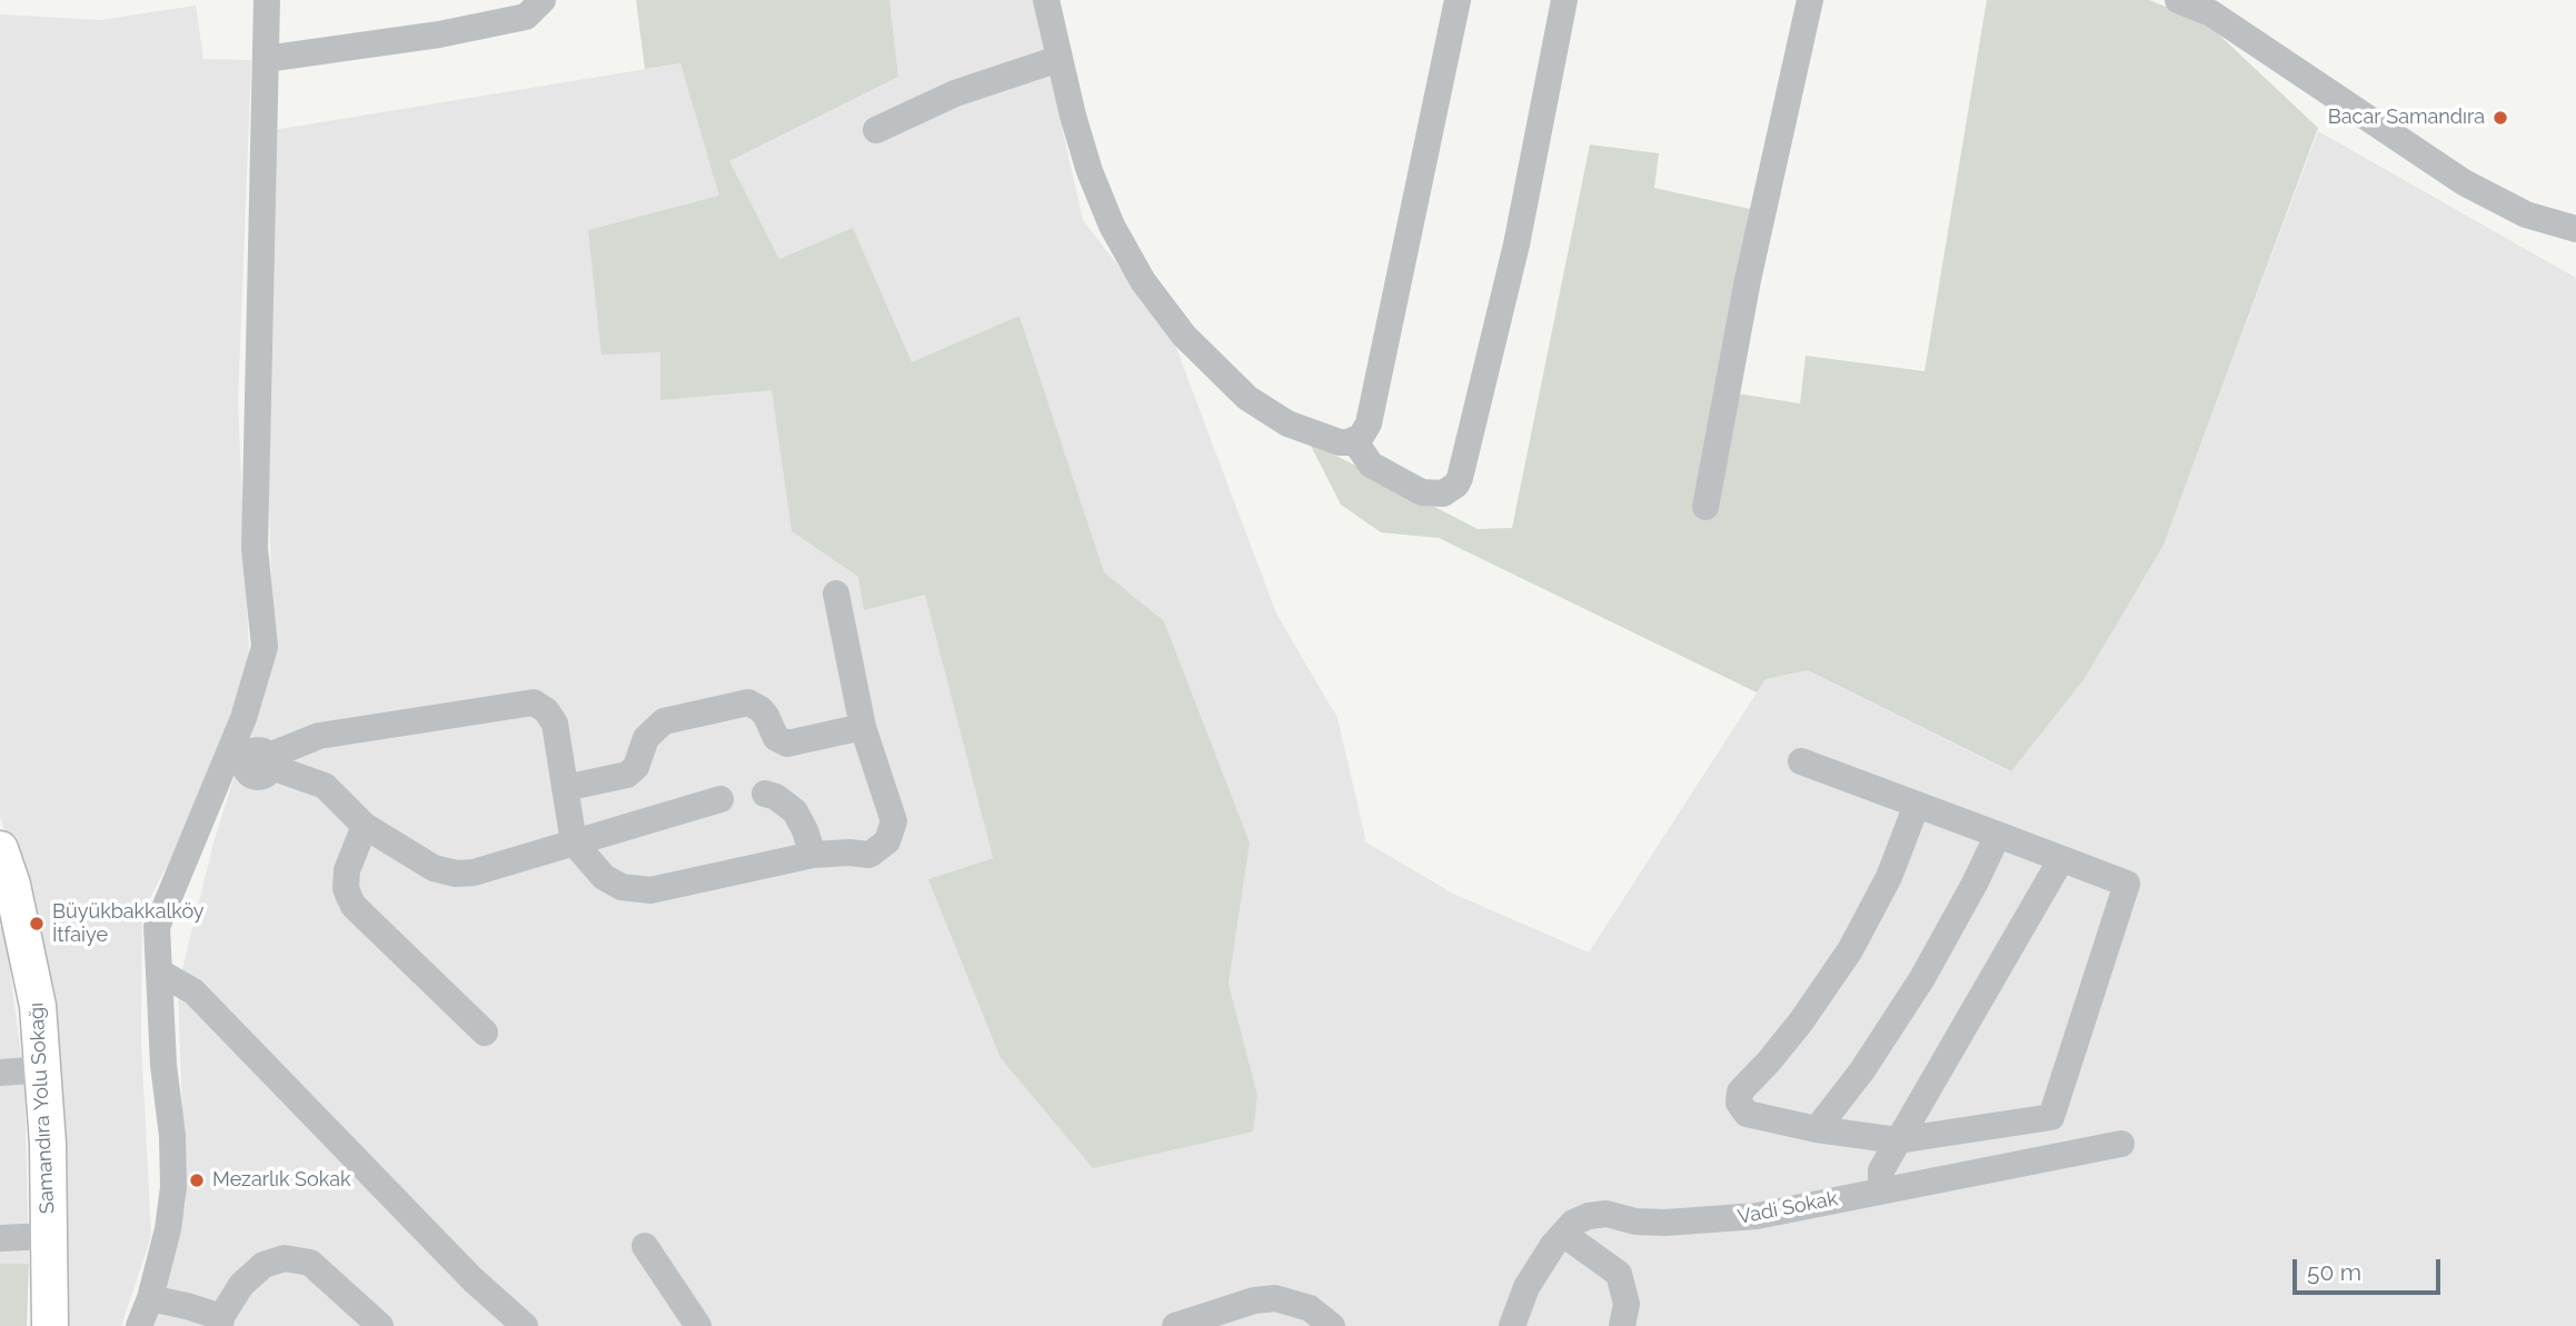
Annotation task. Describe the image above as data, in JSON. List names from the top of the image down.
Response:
{
  "streets": {
    "main road": ["Samandıra Yolu Sokağı"],
    "street": ["Vadi Sokak"]
  },
  "places": ["Bacar Samandıra", "Büyükbakkalköy İtfaiye", "Mezarlık Sokak"],
  "scale_bar": "50 m"
}
